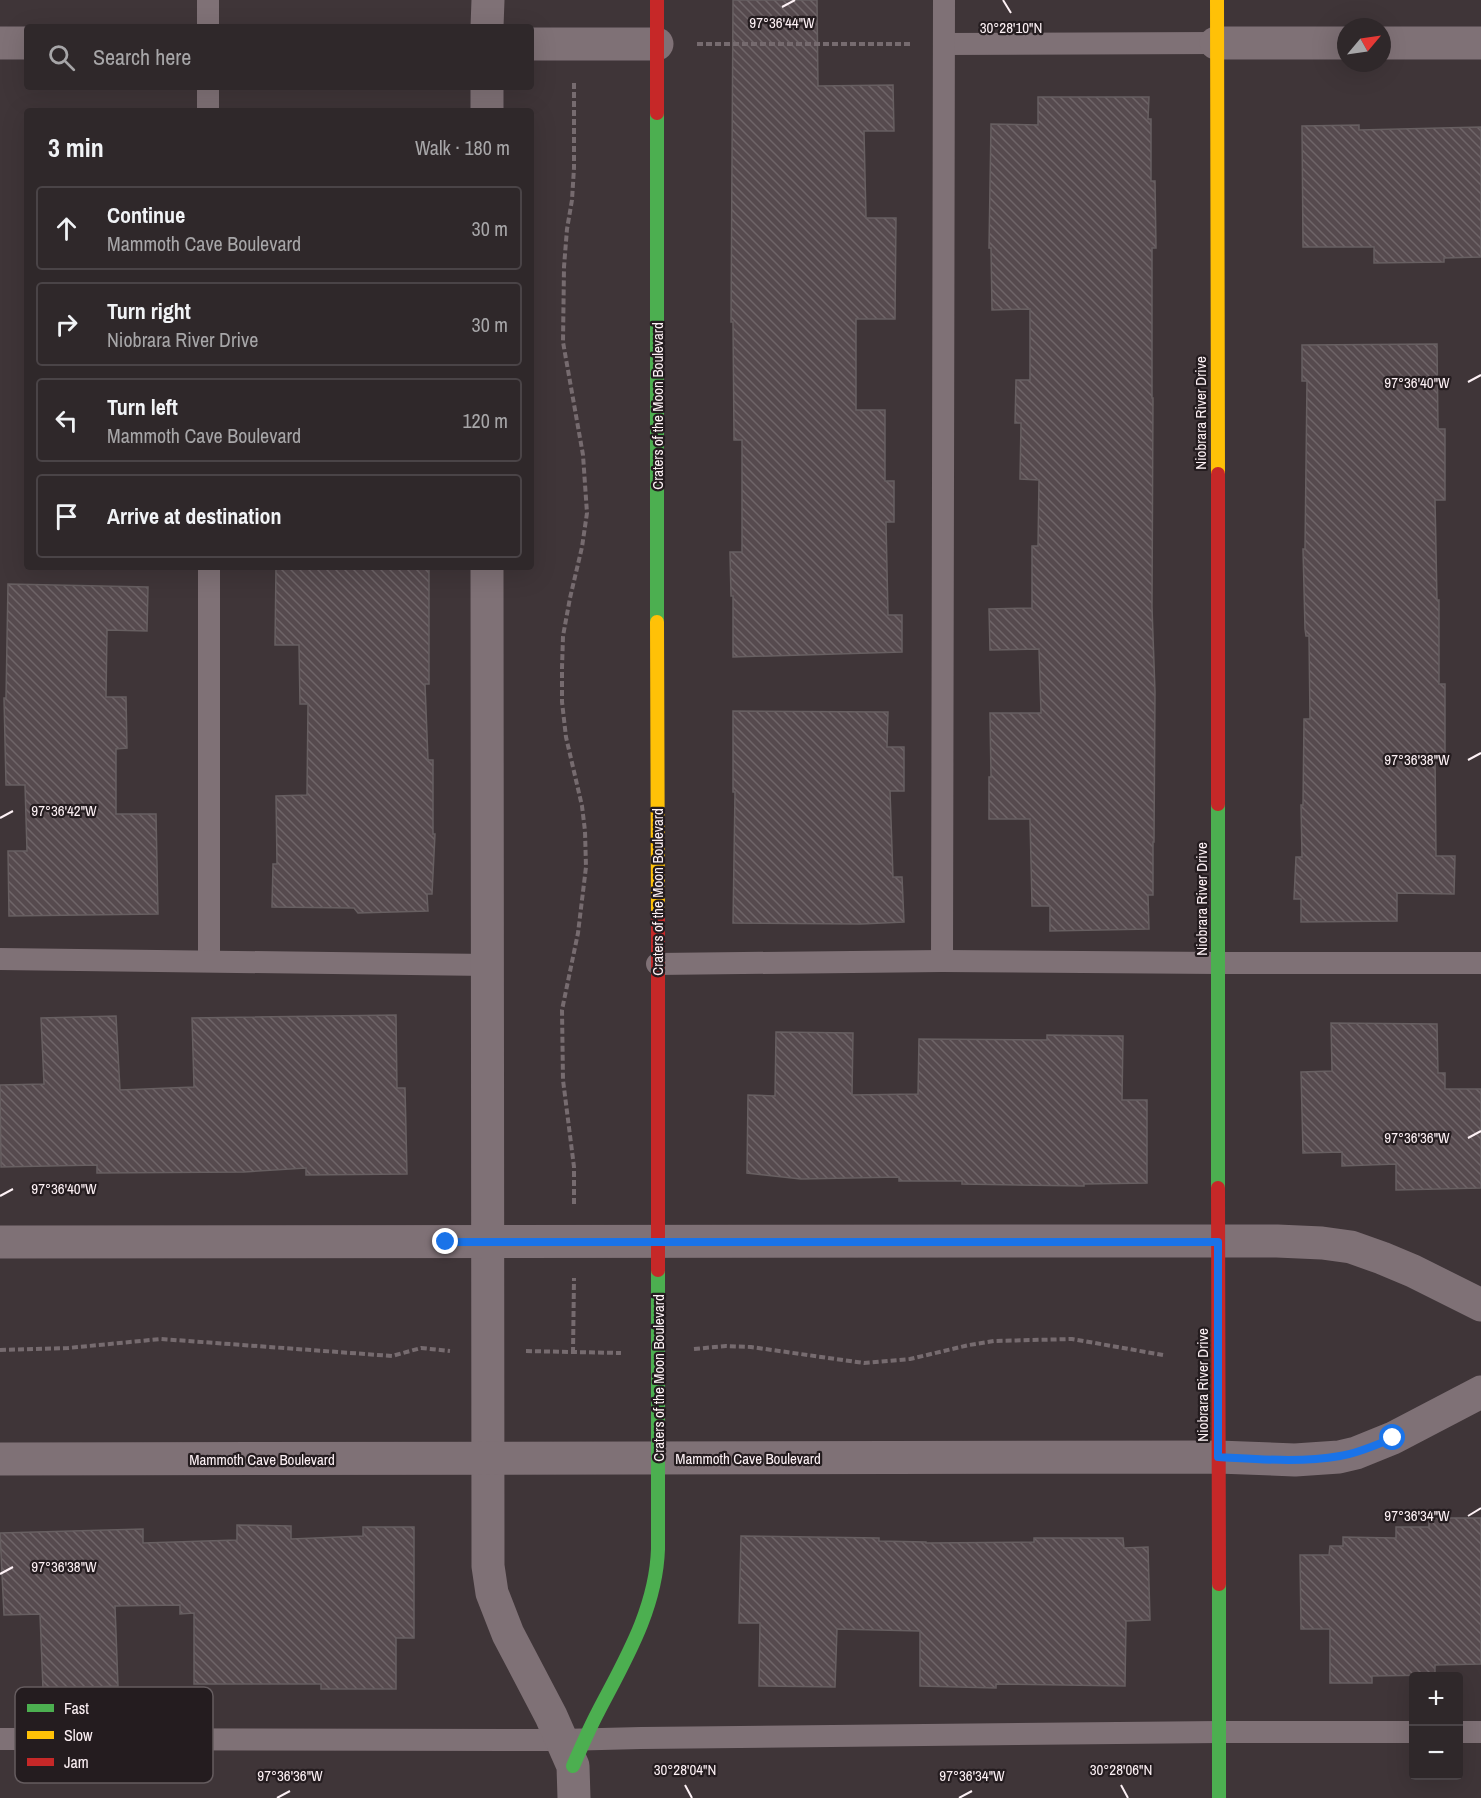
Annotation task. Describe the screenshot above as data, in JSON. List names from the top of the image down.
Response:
{
  "streets": {
    "street": ["Craters of the Moon Boulevard", "Niobrara River Drive", "Mammoth Cave Boulevard"]
  },
  "crossings": [
    ["Craters of the Moon Boulevard", "Mammoth Cave Boulevard"],
    ["Niobrara River Drive", "Mammoth Cave Boulevard"]
  ],
  "legend": ["Fast", "Slow", "Jam"],
  "north": "top right",
  "page": {
    "search": "Search here",
    "heading": ["3 min", "Walk · 180 m"],
    "list": [
      ["Continue", "Mammoth Cave Boulevard", "30 m"],
      ["Turn right", "Niobrara River Drive", "30 m"],
      ["Turn left", "Mammoth Cave Boulevard", "120 m"],
      "Arrive at destination"
    ],
    "map_buttons": ["+", "−"]
  },
  "coordinates": [
    "97°36'44\"W",
    "30°28'10\"N",
    "97°36'40\"W",
    "97°36'38\"W",
    "97°36'42\"W",
    "97°36'36\"W",
    "97°36'34\"W",
    "30°28'04\"N",
    "30°28'06\"N"
  ]
}
